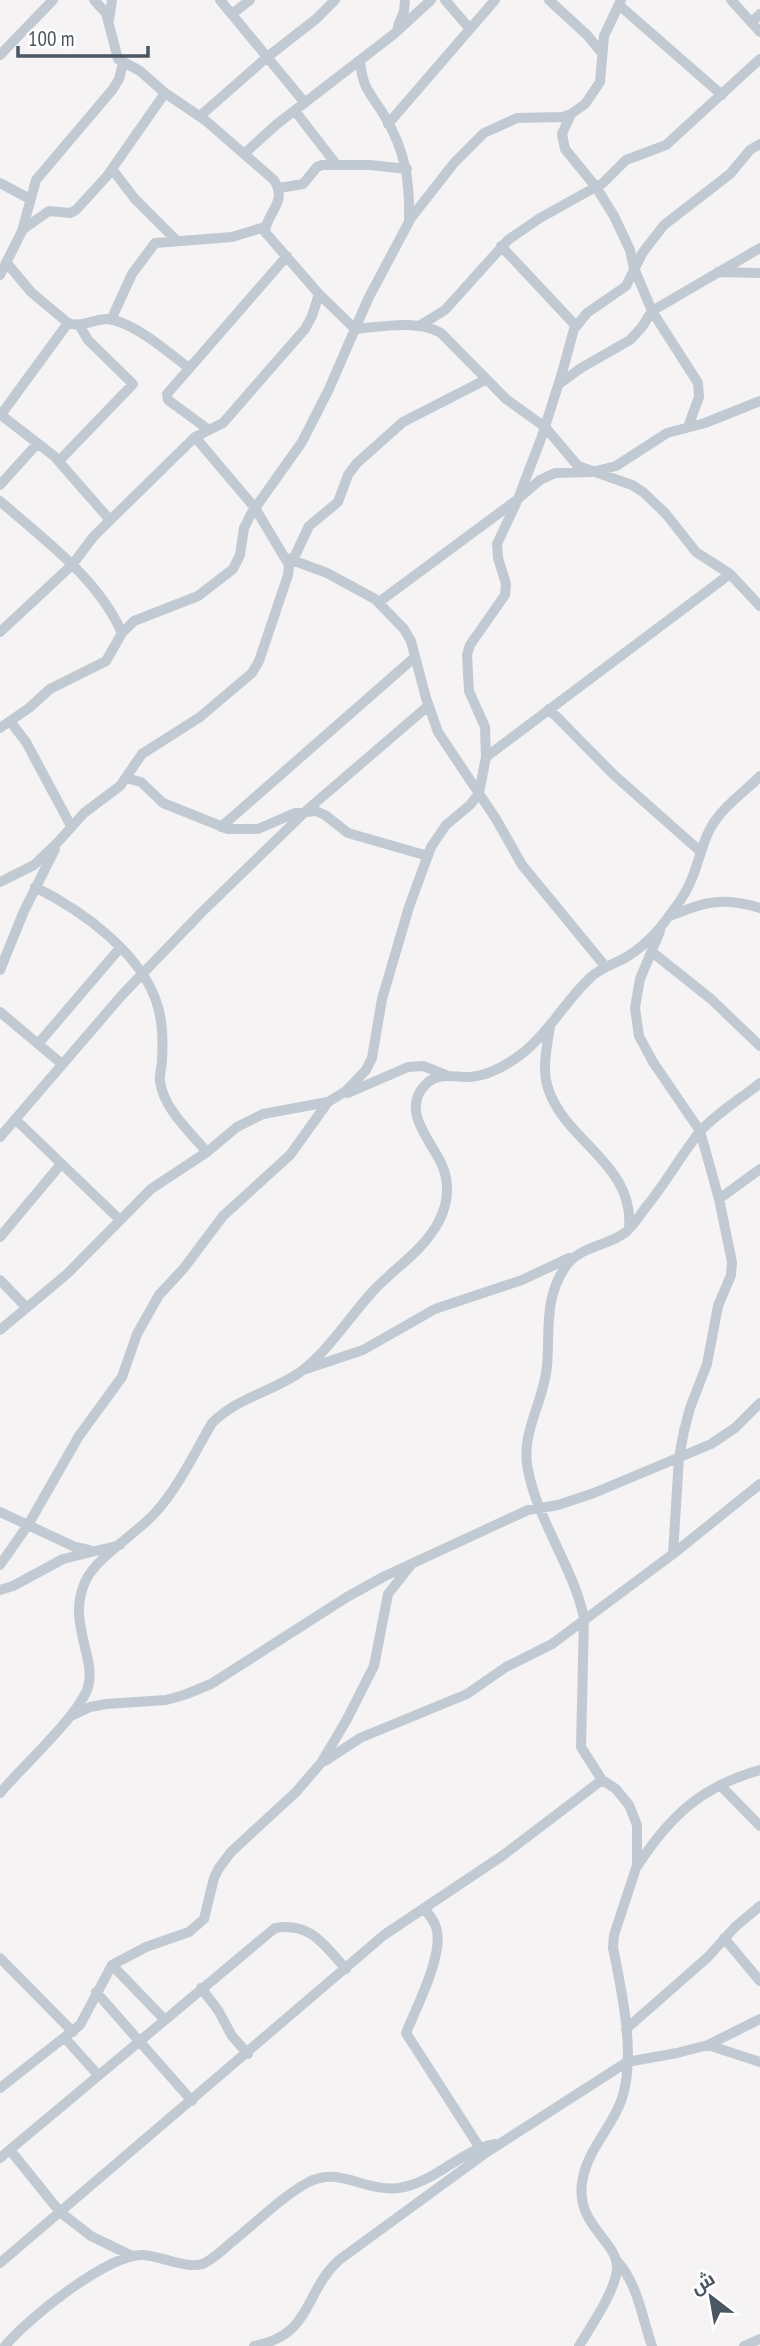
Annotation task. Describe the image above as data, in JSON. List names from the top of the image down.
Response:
{
  "scale_bar": "100 m",
  "north": "top left"
}
